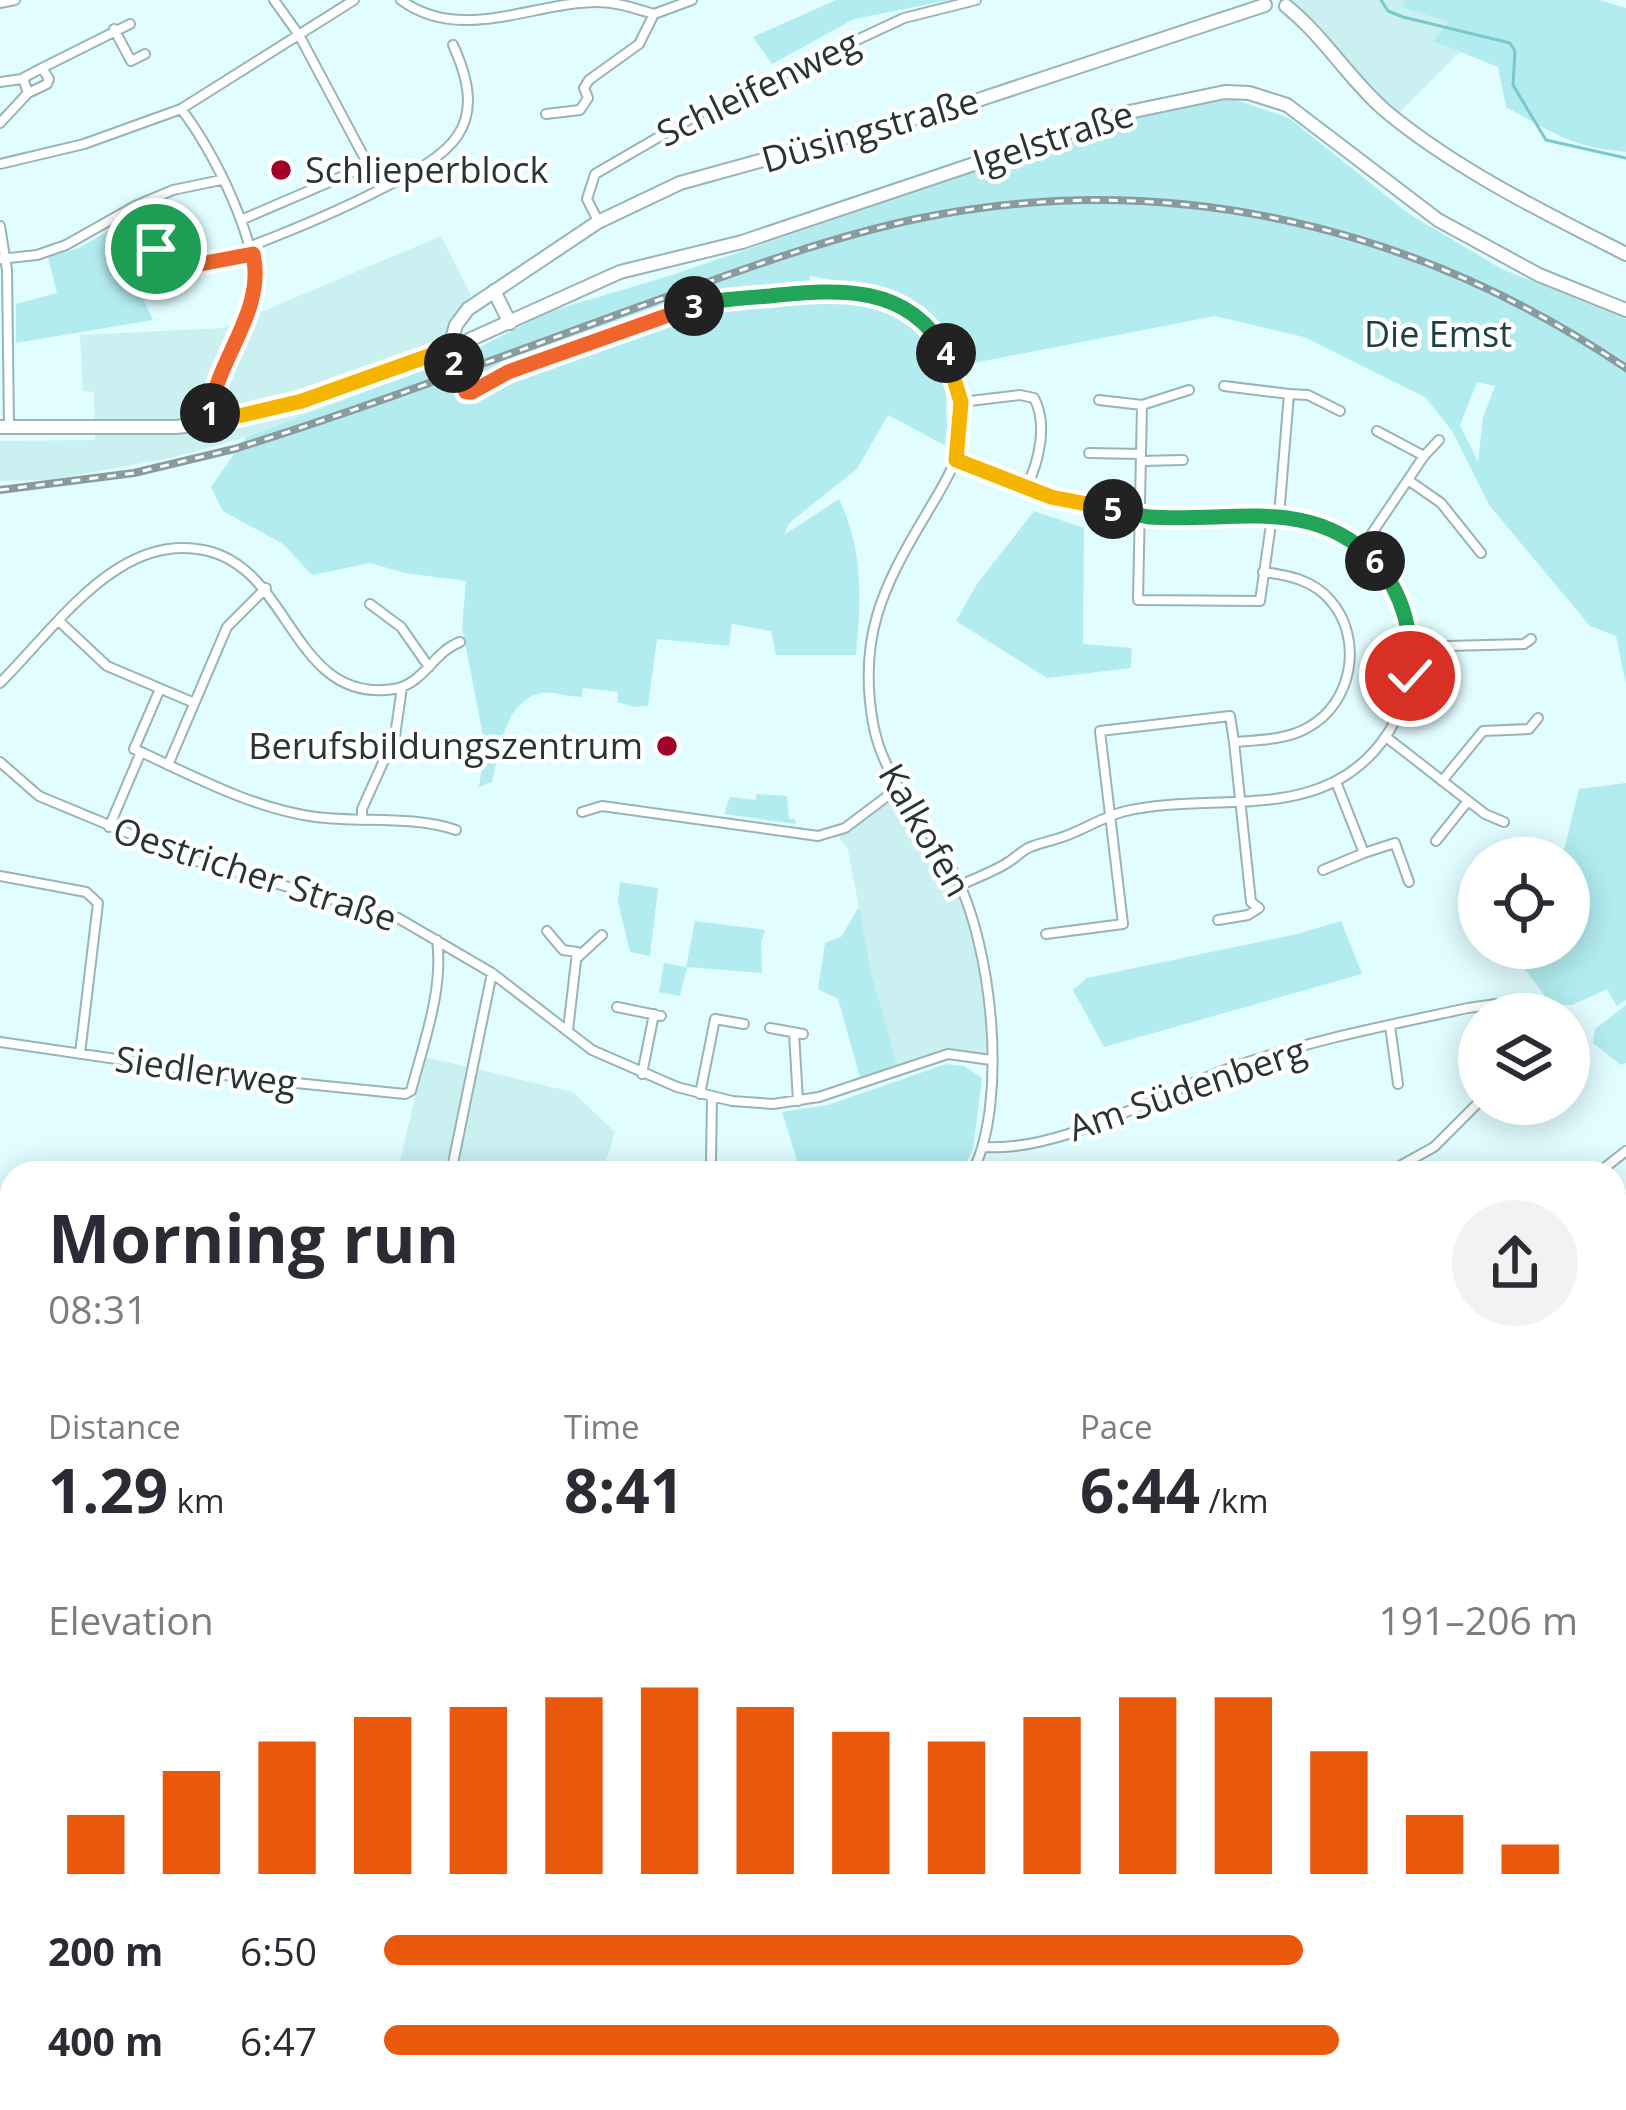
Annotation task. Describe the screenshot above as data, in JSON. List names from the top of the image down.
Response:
{
  "streets": {
    "main road": ["Düsingstraße", "Igelstraße"],
    "street": [
      "Schleifenweg",
      "Kalkofen",
      "Oestricher Straße",
      "Siedlerweg",
      "Am Südenberg"
    ]
  },
  "crossings": [
    ["Schleifenweg", "Düsingstraße"],
    ["Düsingstraße", "Igelstraße"],
    ["Düsingstraße", "Kalkofen"],
    ["Igelstraße", "Kalkofen"],
    ["Kalkofen", "Oestricher Straße"],
    ["Oestricher Straße", "Siedlerweg"]
  ],
  "parks": ["Die Emst"],
  "places": ["Schlieperblock", "Berufsbildungszentrum"],
  "page": {
    "pins": [
      "3",
      "4",
      "2",
      "1",
      "5",
      "6"
    ],
    "heading": ["Morning run", "08:31"],
    "stats": [
      ["Distance", "1.29 km"],
      ["Time", "8:41"],
      ["Pace", "6:44 /km"]
    ],
    "chart": ["Elevation", "191–206 m"],
    "list": [
      {
        "name": "200 m",
        "note": "6:50"
      },
      {
        "name": "400 m",
        "note": "6:47"
      }
    ]
  }
}
